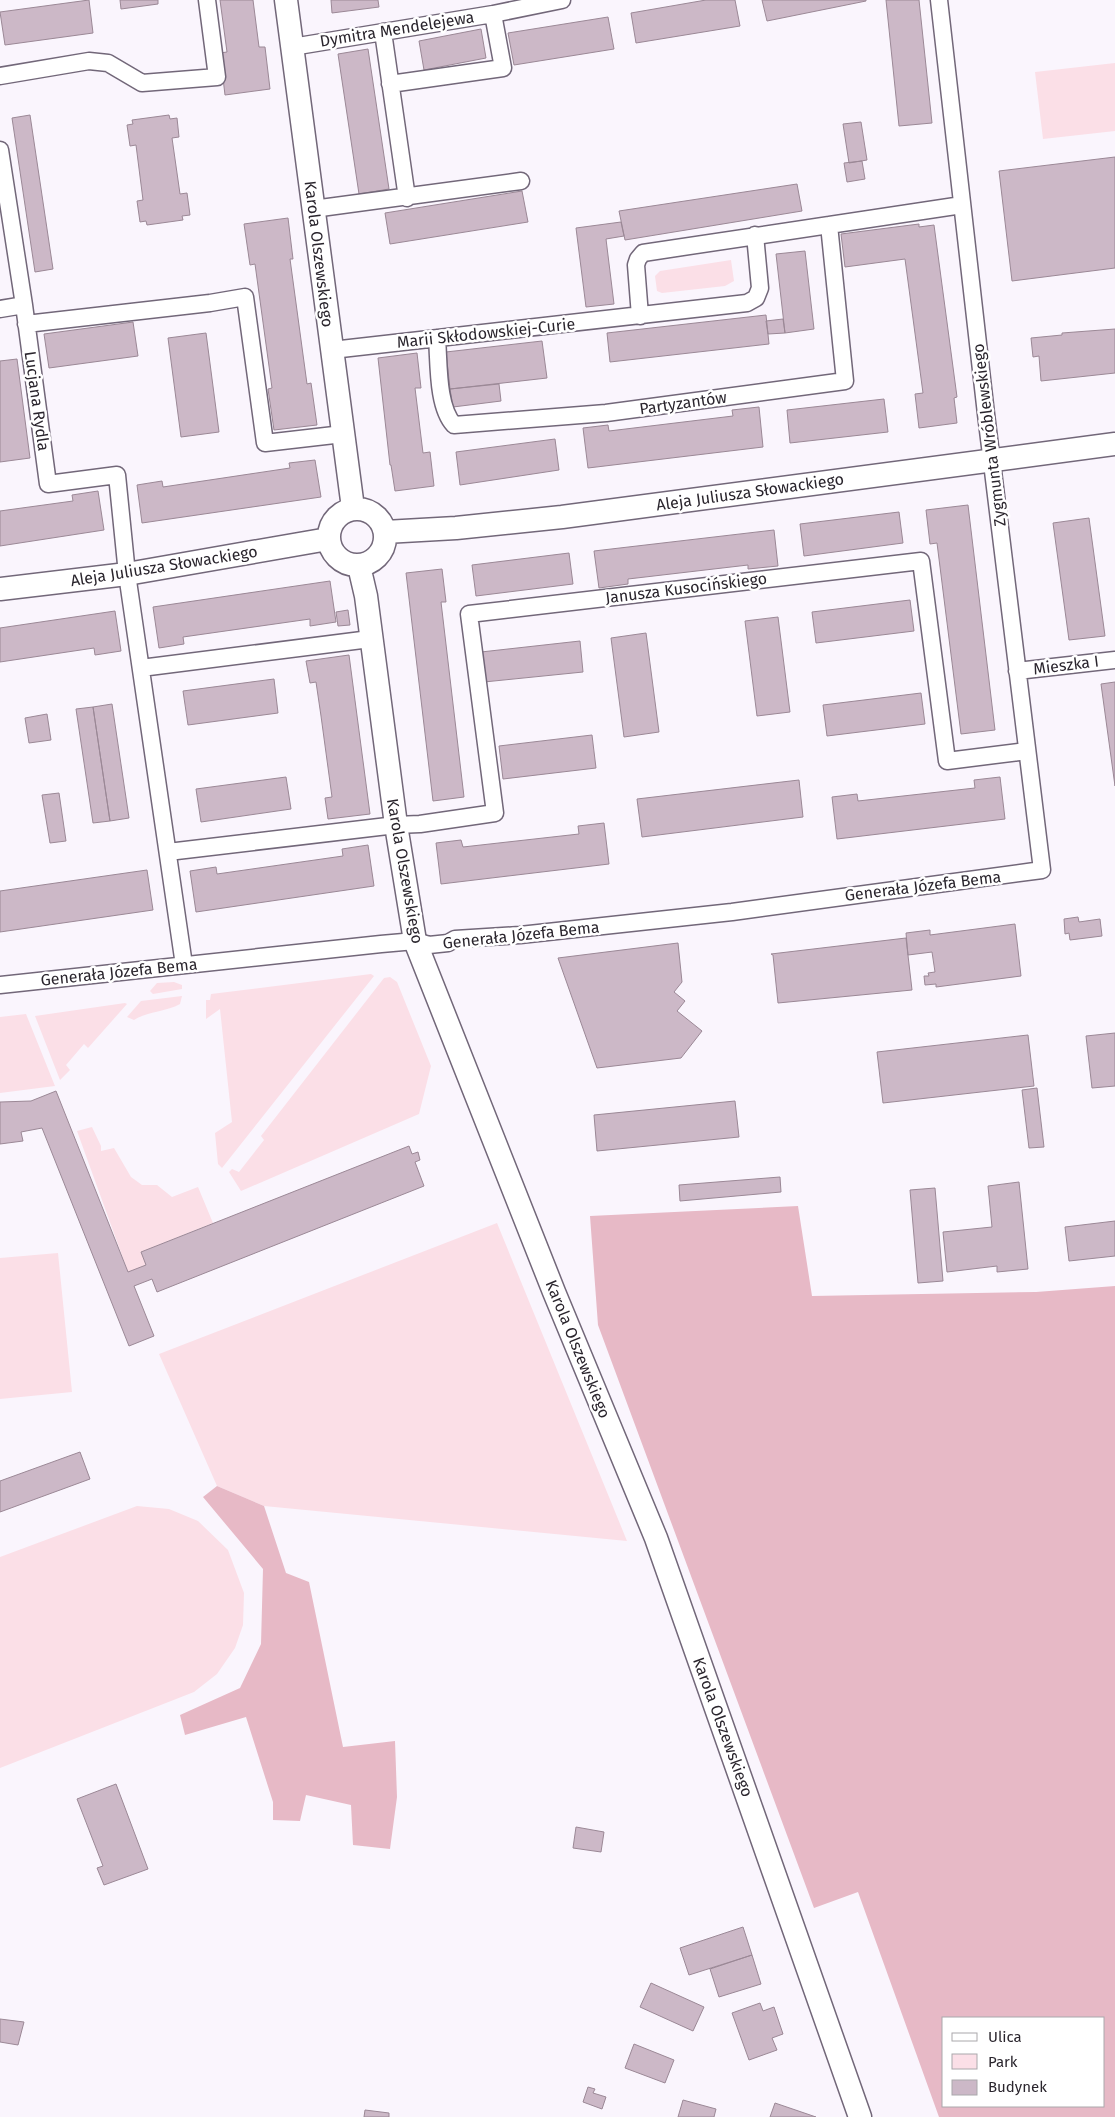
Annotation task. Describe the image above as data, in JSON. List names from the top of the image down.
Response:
{
  "streets": {
    "street": [
      "Dymitra Mendelejewa",
      "Karola Olszewskiego",
      "Marii Skłodowskiej-Curie",
      "Lucjana Rydla",
      "Partyzantów",
      "Zygmunta Wróblewskiego",
      "Aleja Juliusza Słowackiego",
      "Janusza Kusocińskiego",
      "Mieszka I",
      "Generała Józefa Bema"
    ]
  },
  "crossings": [
    ["Dymitra Mendelejewa", "Karola Olszewskiego"],
    ["Karola Olszewskiego", "Marii Skłodowskiej-Curie"],
    ["Karola Olszewskiego", "Aleja Juliusza Słowackiego"],
    ["Karola Olszewskiego", "Janusza Kusocińskiego"],
    ["Karola Olszewskiego", "Generała Józefa Bema"],
    ["Marii Skłodowskiej-Curie", "Partyzantów"],
    ["Lucjana Rydla", "Aleja Juliusza Słowackiego"],
    ["Zygmunta Wróblewskiego", "Aleja Juliusza Słowackiego"],
    ["Zygmunta Wróblewskiego", "Janusza Kusocińskiego"],
    ["Zygmunta Wróblewskiego", "Mieszka I"],
    ["Zygmunta Wróblewskiego", "Generała Józefa Bema"]
  ],
  "legend": ["Ulica", "Park", "Budynek"]
}
